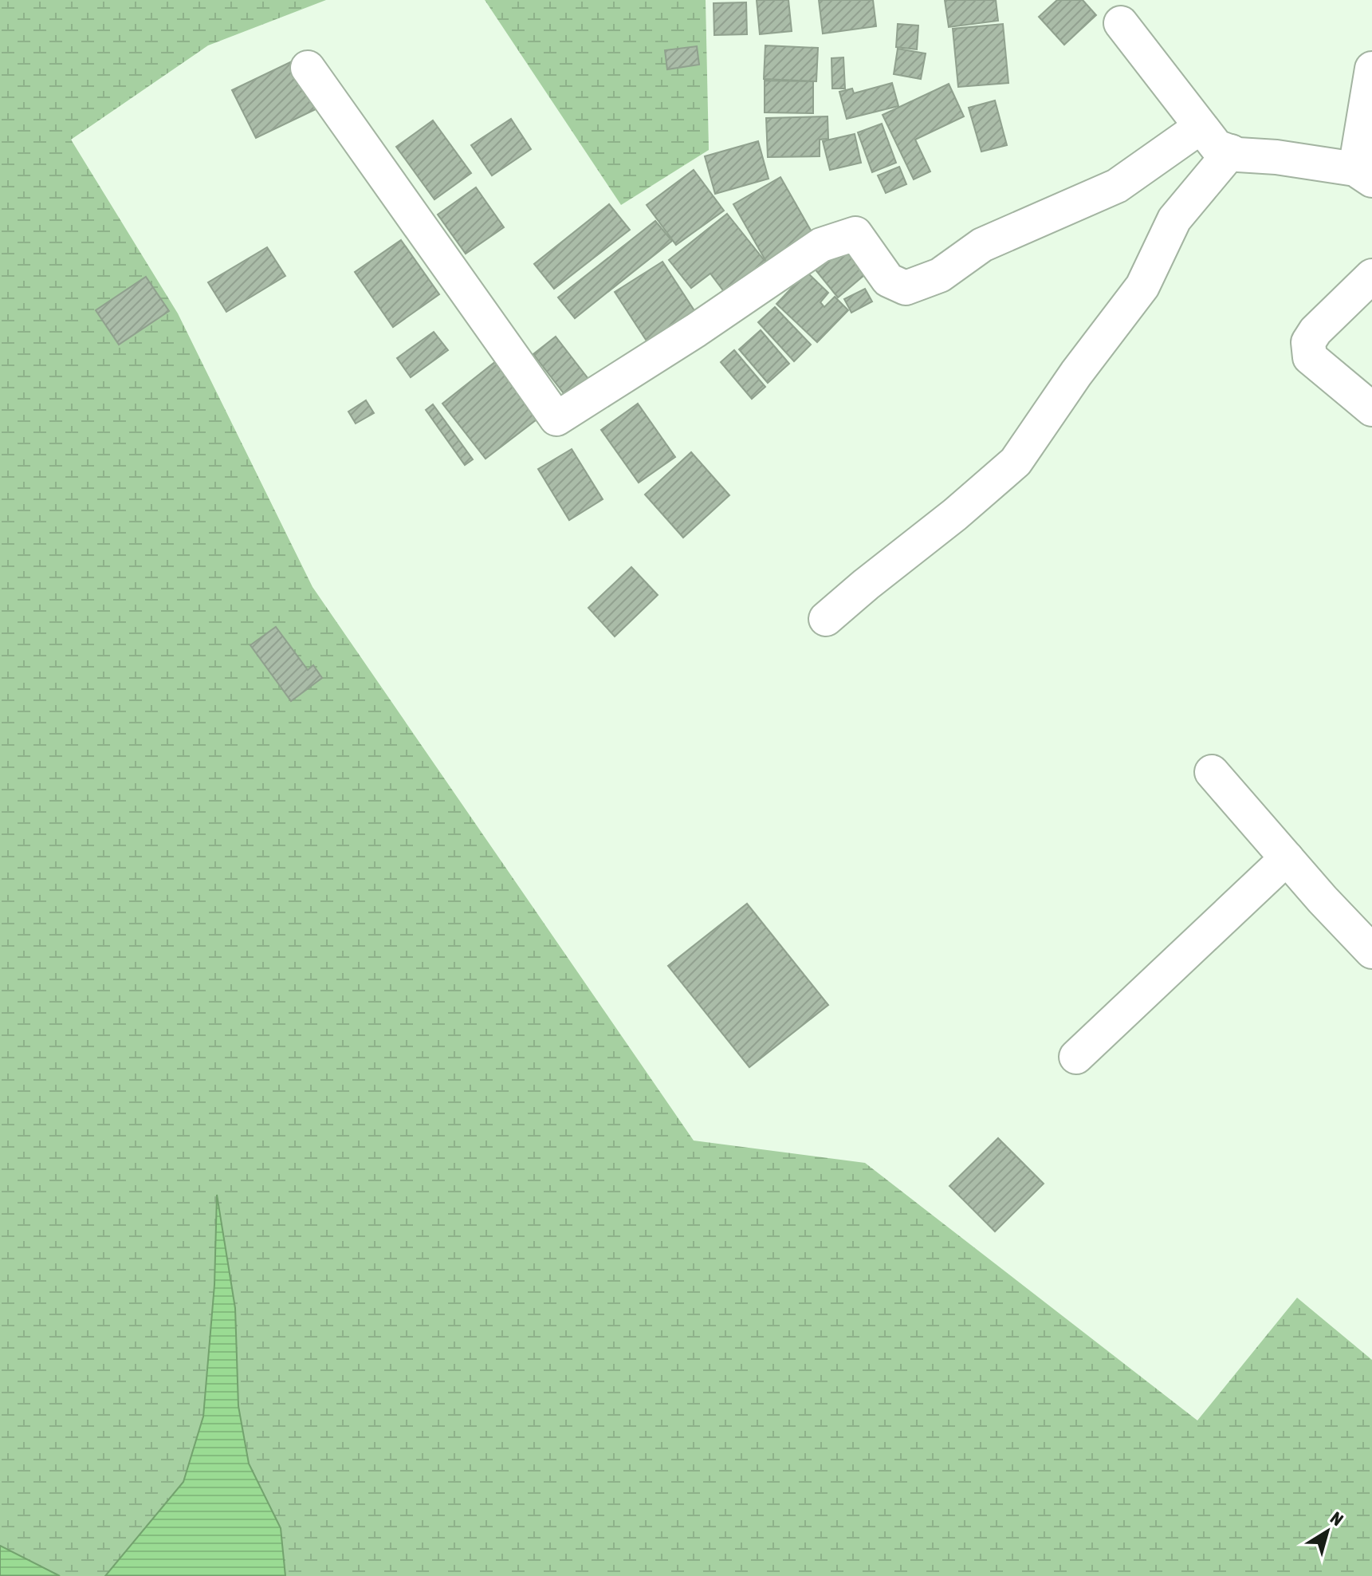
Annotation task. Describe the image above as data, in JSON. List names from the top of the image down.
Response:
{
  "north": "top right"
}
